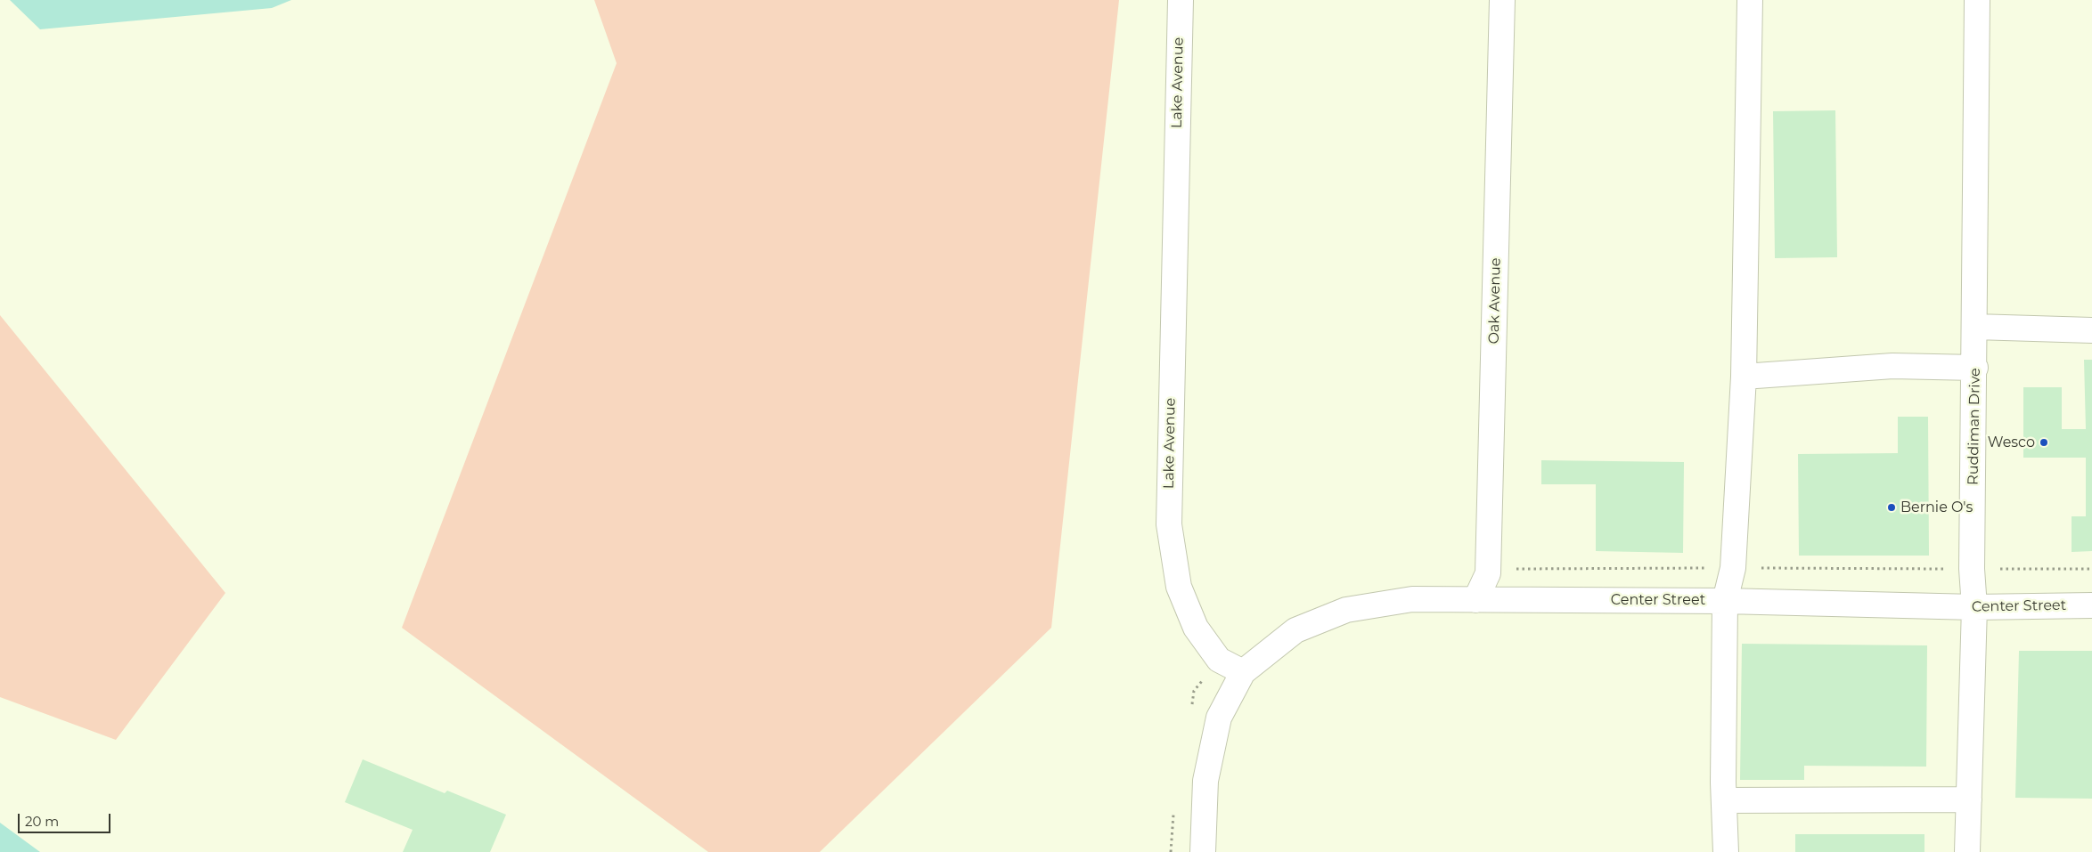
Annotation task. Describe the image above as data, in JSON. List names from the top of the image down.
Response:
{
  "streets": {
    "street": [
      "Lake Avenue",
      "Oak Avenue",
      "Ruddiman Drive",
      "Center Street"
    ]
  },
  "crossings": [
    ["Lake Avenue", "Center Street"],
    ["Oak Avenue", "Center Street"],
    ["Ruddiman Drive", "Center Street"]
  ],
  "places": ["Wesco", "Bernie O's"],
  "scale_bar": "20 m"
}
